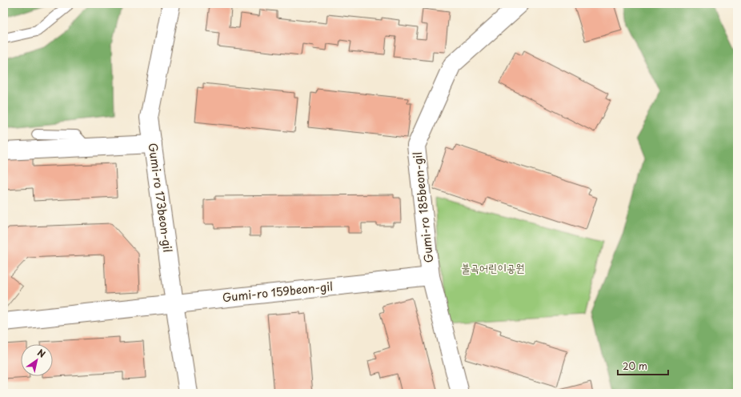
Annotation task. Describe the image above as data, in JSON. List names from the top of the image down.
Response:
{
  "streets": {
    "street": ["Gumi-ro 173beon-gil", "Gumi-ro 185beon-gil", "Gumi-ro 159beon-gil"]
  },
  "crossings": [
    ["Gumi-ro 173beon-gil", "Gumi-ro 159beon-gil"],
    ["Gumi-ro 185beon-gil", "Gumi-ro 159beon-gil"]
  ],
  "parks": ["불곡어린이공원"],
  "scale_bar": "20 m",
  "north": "top right"
}
